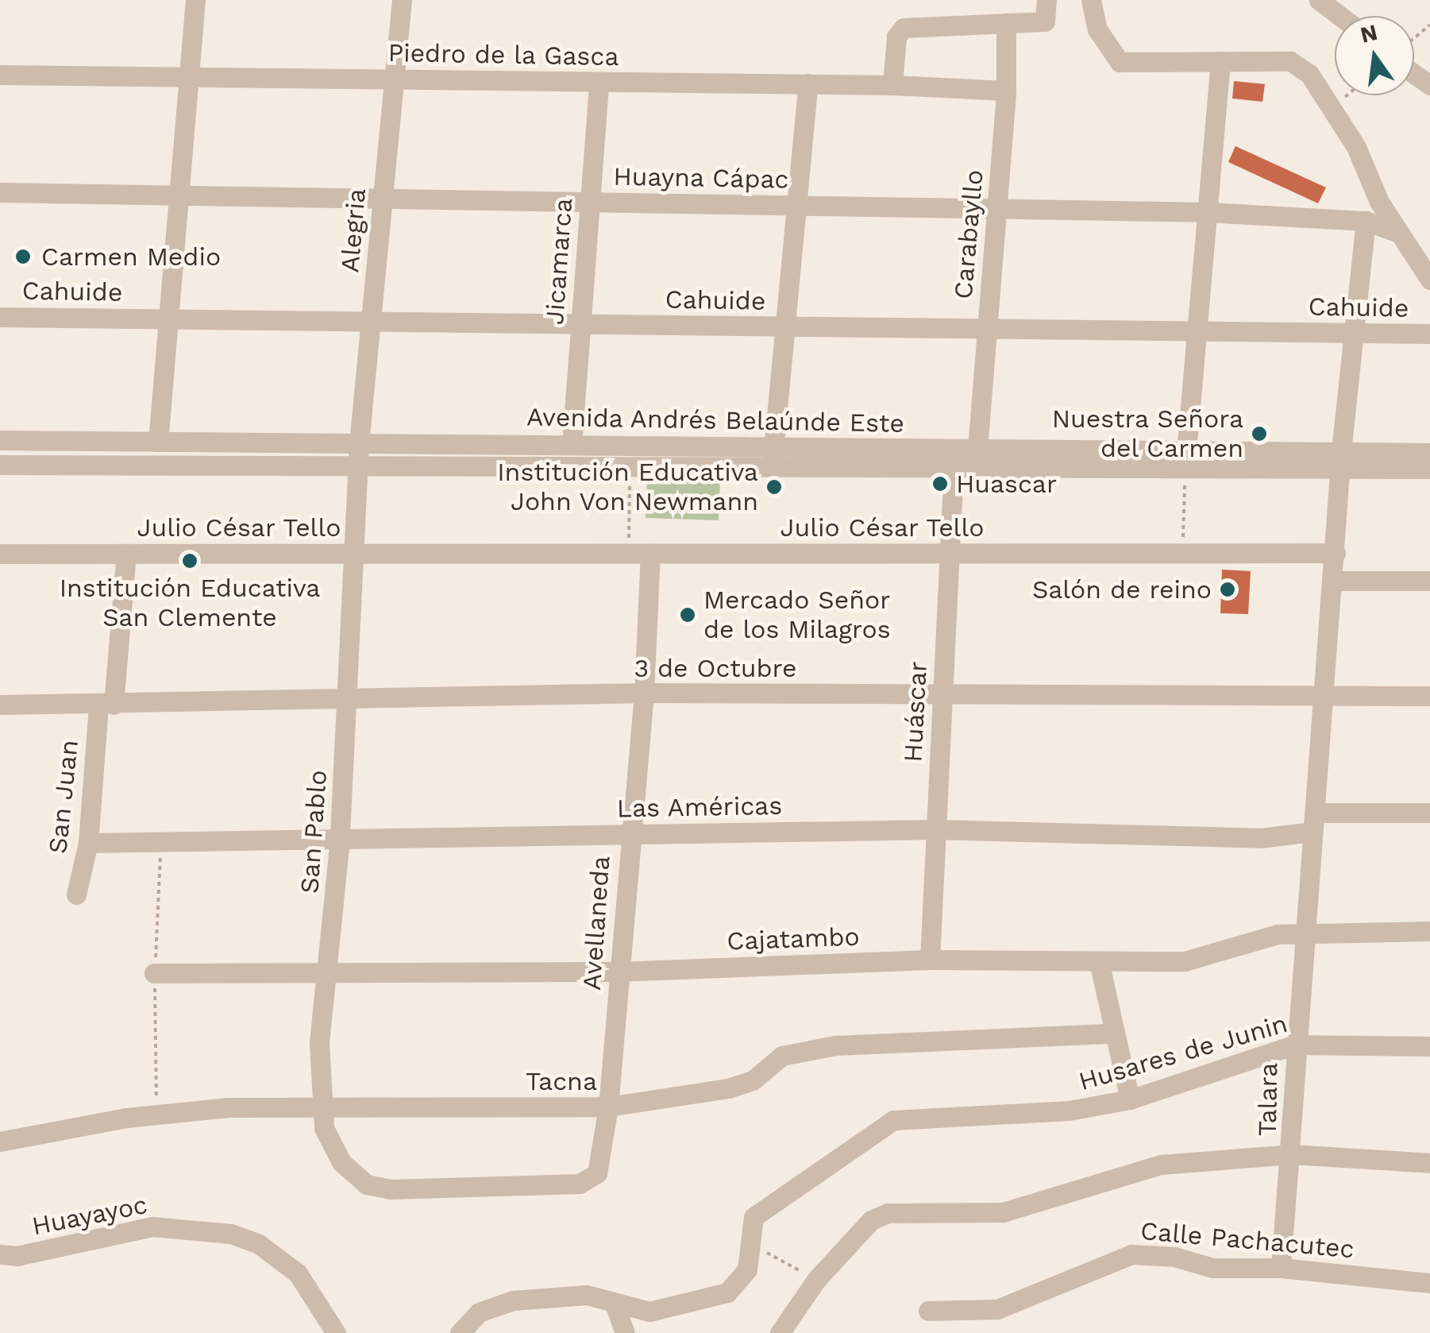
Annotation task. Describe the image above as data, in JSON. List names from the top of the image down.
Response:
{
  "streets": {
    "street": [
      "Piedro de la Gasca",
      "Huayna Cápac",
      "Alegria",
      "Carabayllo",
      "Jicamarca",
      "Cahuide",
      "Avenida Andrés Belaúnde Este",
      "Julio César Tello",
      "3 de Octubre",
      "Huáscar",
      "San Juan",
      "Las Américas",
      "San Pablo",
      "Avellaneda",
      "Cajatambo",
      "Husares de Junin",
      "Tacna",
      "Talara",
      "Huayayoc",
      "Calle Pachacutec"
    ]
  },
  "crossings": [
    ["Piedro de la Gasca", "Alegria"],
    ["Piedro de la Gasca", "Carabayllo"],
    ["Piedro de la Gasca", "Jicamarca"],
    ["Huayna Cápac", "Alegria"],
    ["Huayna Cápac", "Carabayllo"],
    ["Huayna Cápac", "Jicamarca"],
    ["Huayna Cápac", "Talara"],
    ["Alegria", "Cahuide"],
    ["Alegria", "Avenida Andrés Belaúnde Este"],
    ["Alegria", "San Pablo"],
    ["Carabayllo", "Cahuide"],
    ["Carabayllo", "Avenida Andrés Belaúnde Este"],
    ["Jicamarca", "Cahuide"],
    ["Jicamarca", "Avenida Andrés Belaúnde Este"],
    ["Cahuide", "Talara"],
    ["Avenida Andrés Belaúnde Este", "Huáscar"],
    ["Avenida Andrés Belaúnde Este", "San Pablo"],
    ["Avenida Andrés Belaúnde Este", "Talara"],
    ["Julio César Tello", "Huáscar"],
    ["Julio César Tello", "San Juan"],
    ["Julio César Tello", "San Pablo"],
    ["Julio César Tello", "Avellaneda"],
    ["Julio César Tello", "Talara"],
    ["3 de Octubre", "Huáscar"],
    ["3 de Octubre", "San Juan"],
    ["3 de Octubre", "San Pablo"],
    ["3 de Octubre", "Avellaneda"],
    ["3 de Octubre", "Talara"],
    ["Huáscar", "Las Américas"],
    ["Huáscar", "Cajatambo"],
    ["San Juan", "Las Américas"],
    ["Las Américas", "San Pablo"],
    ["Las Américas", "Avellaneda"],
    ["Las Américas", "Talara"],
    ["San Pablo", "Avellaneda"],
    ["San Pablo", "Cajatambo"],
    ["San Pablo", "Tacna"],
    ["Avellaneda", "Cajatambo"],
    ["Avellaneda", "Tacna"],
    ["Cajatambo", "Talara"],
    ["Husares de Junin", "Talara"],
    ["Talara", "Calle Pachacutec"]
  ],
  "places": [
    "Carmen Medio",
    "Nuestra Señora del Carmen",
    "Huascar",
    "Institución Educativa John Von Newmann",
    "Institución Educativa San Clemente",
    "Salón de reino",
    "Mercado Señor de los Milagros"
  ],
  "north": "top"
}
